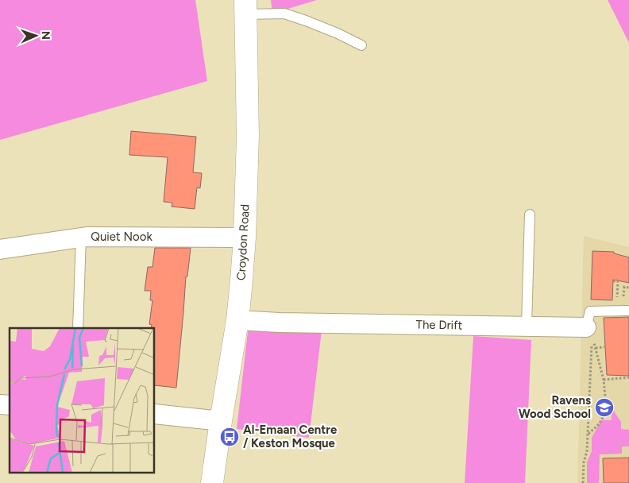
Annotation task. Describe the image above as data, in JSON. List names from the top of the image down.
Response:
{
  "streets": {
    "highway": ["Croydon Road"],
    "street": ["Quiet Nook", "The Drift"]
  },
  "crossings": [
    ["Quiet Nook", "Croydon Road"],
    ["Croydon Road", "The Drift"]
  ],
  "places": {
    "school or university": ["Ravens Wood School"],
    "bus stop": ["Al-Emaan Centre / Keston Mosque"]
  },
  "north": "right"
}
